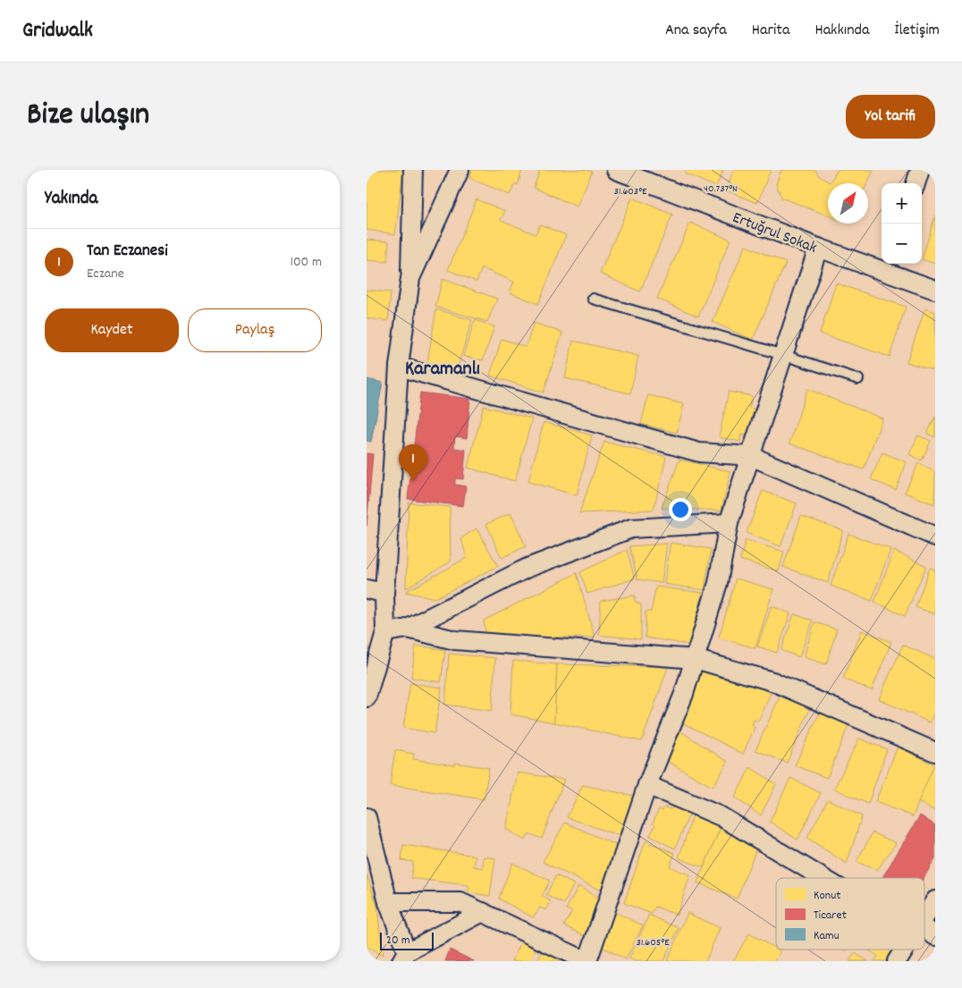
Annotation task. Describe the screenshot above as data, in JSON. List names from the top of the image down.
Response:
{
  "streets": {
    "street": ["Ertuğrul Sokak"]
  },
  "districts": ["Karamanlı"],
  "legend": ["Konut", "Ticaret", "Kamu"],
  "scale_bar": "20 m",
  "north": "top right",
  "page": {
    "header": "Gridwalk",
    "nav": [
      "Ana sayfa",
      "Harita",
      "Hakkında",
      "İletişim"
    ],
    "title": "Bize ulaşın",
    "buttons": [
      "Yol tarifi",
      ["Kaydet", "Paylaş"]
    ],
    "heading": "Yakında",
    "map_buttons": ["+", "−"],
    "list": [
      {
        "mark": "1",
        "name": "Tan Eczanesi",
        "note": "Eczane",
        "value": "100 m"
      }
    ],
    "pins": "1",
    "scale": "20 m"
  },
  "coordinates": ["40.737°N", "31.603°E", "31.605°E"]
}
